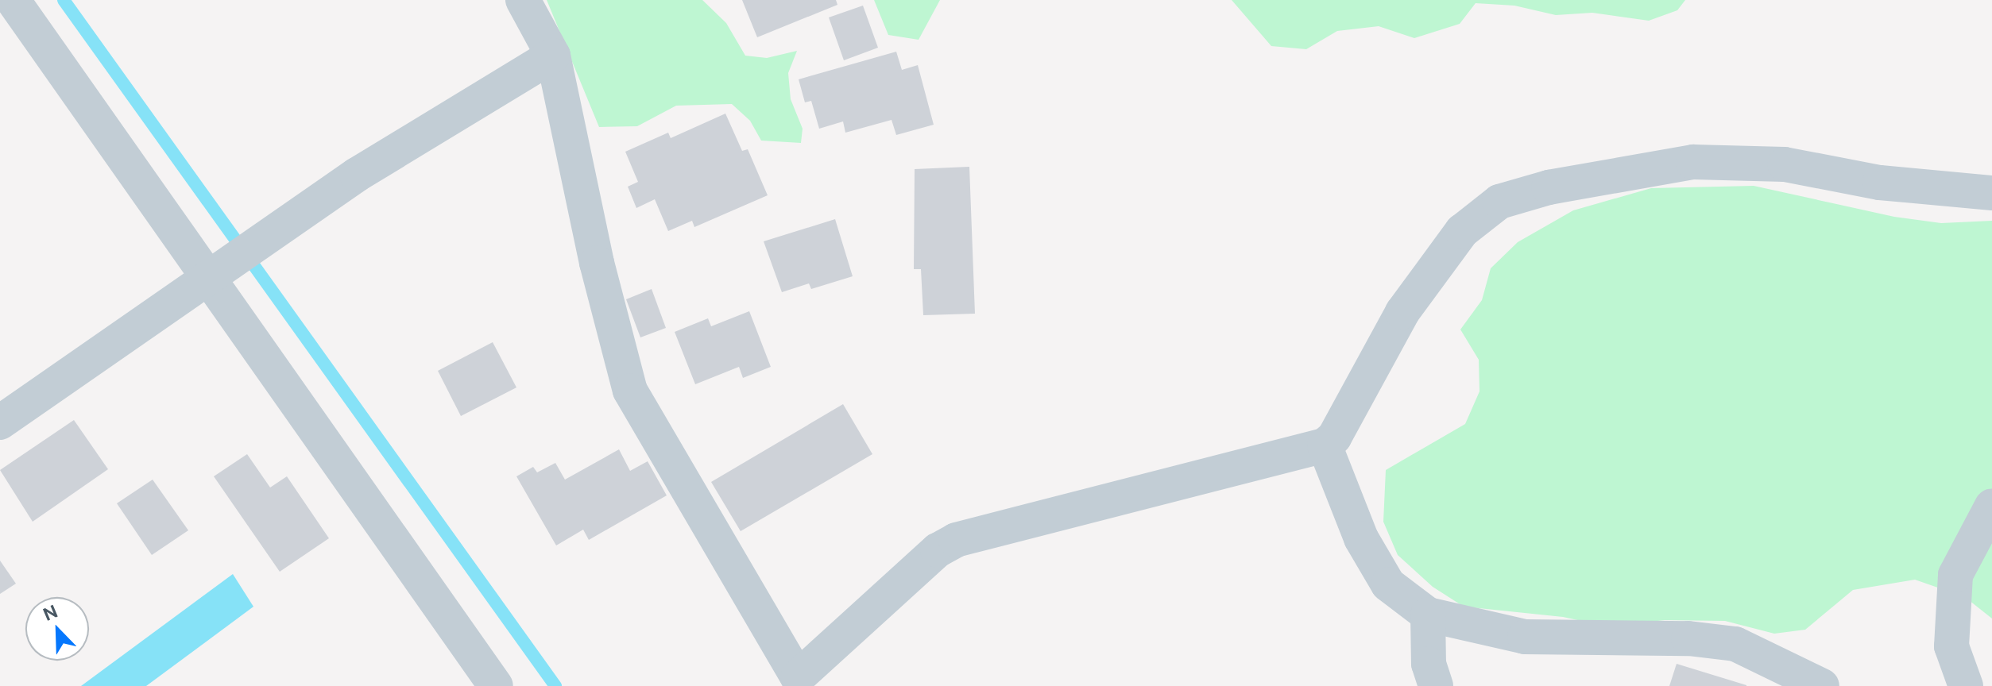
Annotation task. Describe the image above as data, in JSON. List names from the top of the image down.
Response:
{
  "north": "top left"
}
